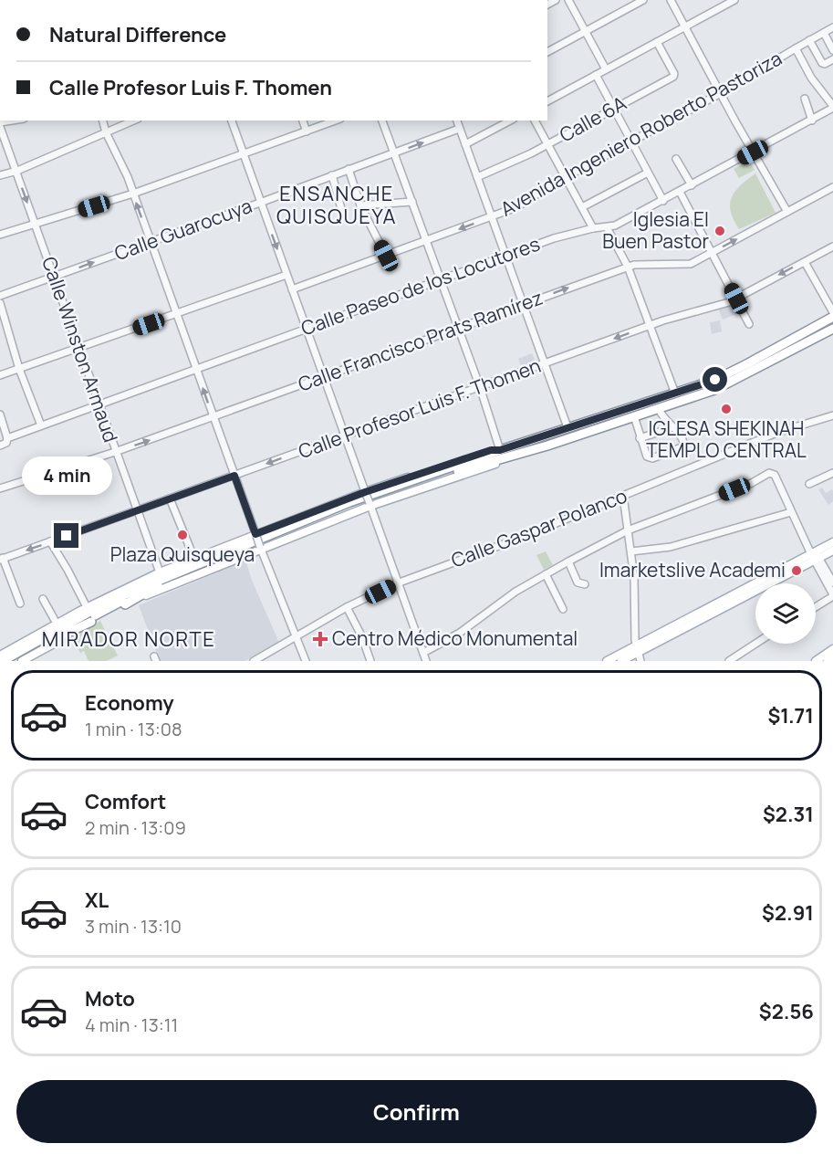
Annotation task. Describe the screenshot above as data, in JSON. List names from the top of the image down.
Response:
{
  "streets": {
    "street": [
      "Calle 6A",
      "Avenida Ingeniero Roberto Pastoriza",
      "Calle Guarocuya",
      "Calle Paseo de los Locutores",
      "Calle Francisco Prats Ramírez",
      "Calle Winston Armaud",
      "Calle Profesor Luis F. Thomen",
      "Calle Gaspar Polanco"
    ]
  },
  "crossings": [
    ["Calle Guarocuya", "Calle Winston Armaud"],
    ["Calle Paseo de los Locutores", "Calle Winston Armaud"],
    ["Calle Francisco Prats Ramírez", "Calle Winston Armaud"],
    ["Calle Winston Armaud", "Calle Profesor Luis F. Thomen"]
  ],
  "one_way": ["Calle Profesor Luis F. Thomen"],
  "districts": ["ENSANCHE QUISQUEYA", "MIRADOR NORTE"],
  "places": {
    "other": [
      "Iglesia El Buen Pastor",
      "IGLESA SHEKINAH TEMPLO CENTRAL",
      "Plaza Quisqueya",
      "Imarketslive Academi"
    ],
    "health": ["Centro Médico Monumental"]
  },
  "page": {
    "banner": ["Natural Difference", "Calle Profesor Luis F. Thomen"],
    "bubble": "4 min",
    "list": [
      {
        "name": "Economy",
        "note": "1 min · 13:08",
        "value": "$1.71"
      },
      {
        "name": "Comfort",
        "note": "2 min · 13:09",
        "value": "$2.31"
      },
      {
        "name": "XL",
        "note": "3 min · 13:10",
        "value": "$2.91"
      },
      {
        "name": "Moto",
        "note": "4 min · 13:11",
        "value": "$2.56"
      }
    ],
    "buttons": "Confirm"
  }
}
